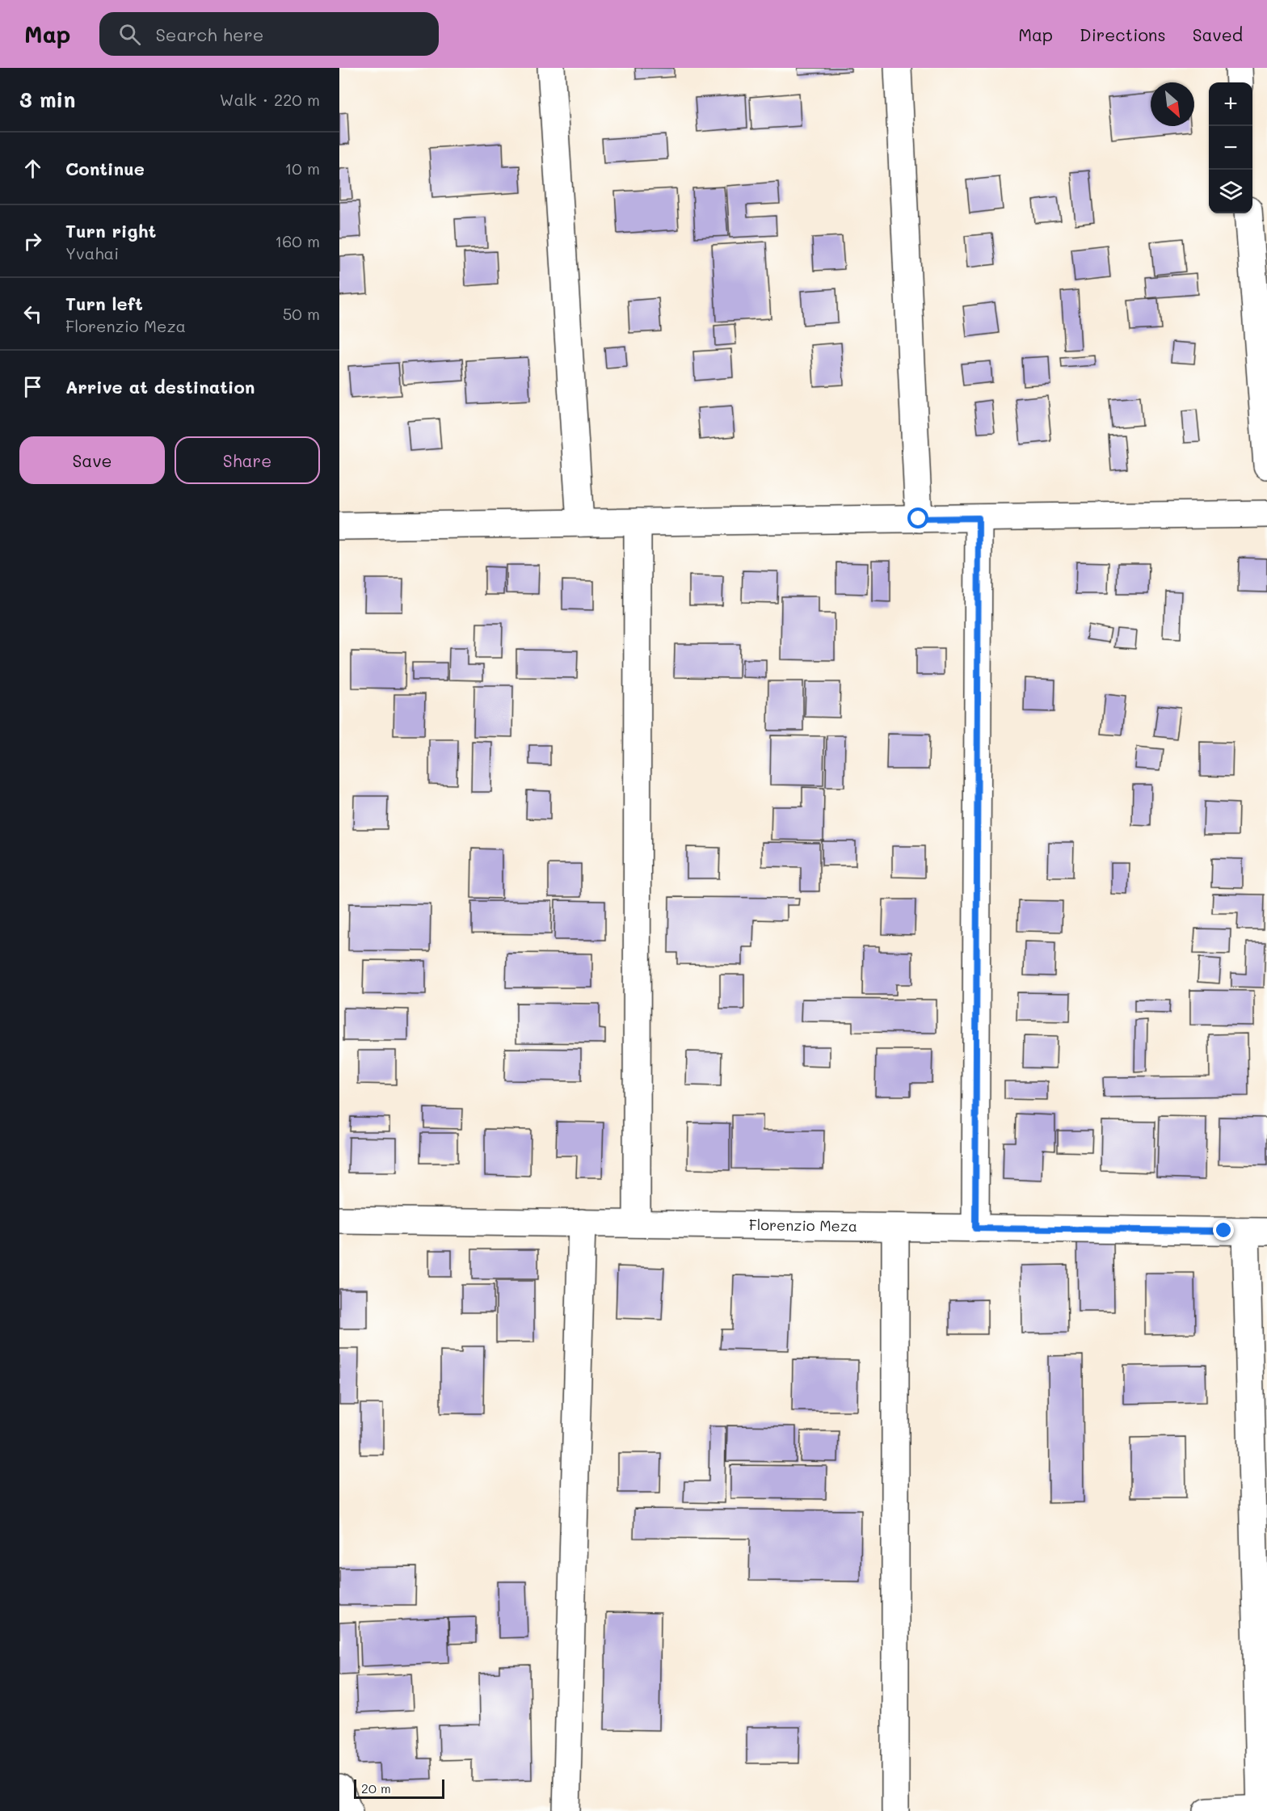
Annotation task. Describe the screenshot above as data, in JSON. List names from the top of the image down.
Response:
{
  "streets": {
    "street": ["Florenzio Meza"]
  },
  "scale_bar": "20 m",
  "north": "bottom right",
  "page": {
    "header": "Map",
    "search": "Search here",
    "nav": ["Map", "Directions", "Saved"],
    "heading": ["3 min", "Walk · 220 m"],
    "map_buttons": ["+", "−"],
    "list": [
      ["Continue", "10 m"],
      ["Turn right", "Yvahai", "160 m"],
      ["Turn left", "Florenzio Meza", "50 m"],
      "Arrive at destination"
    ],
    "buttons": ["Save", "Share"],
    "scale": "20 m"
  }
}
